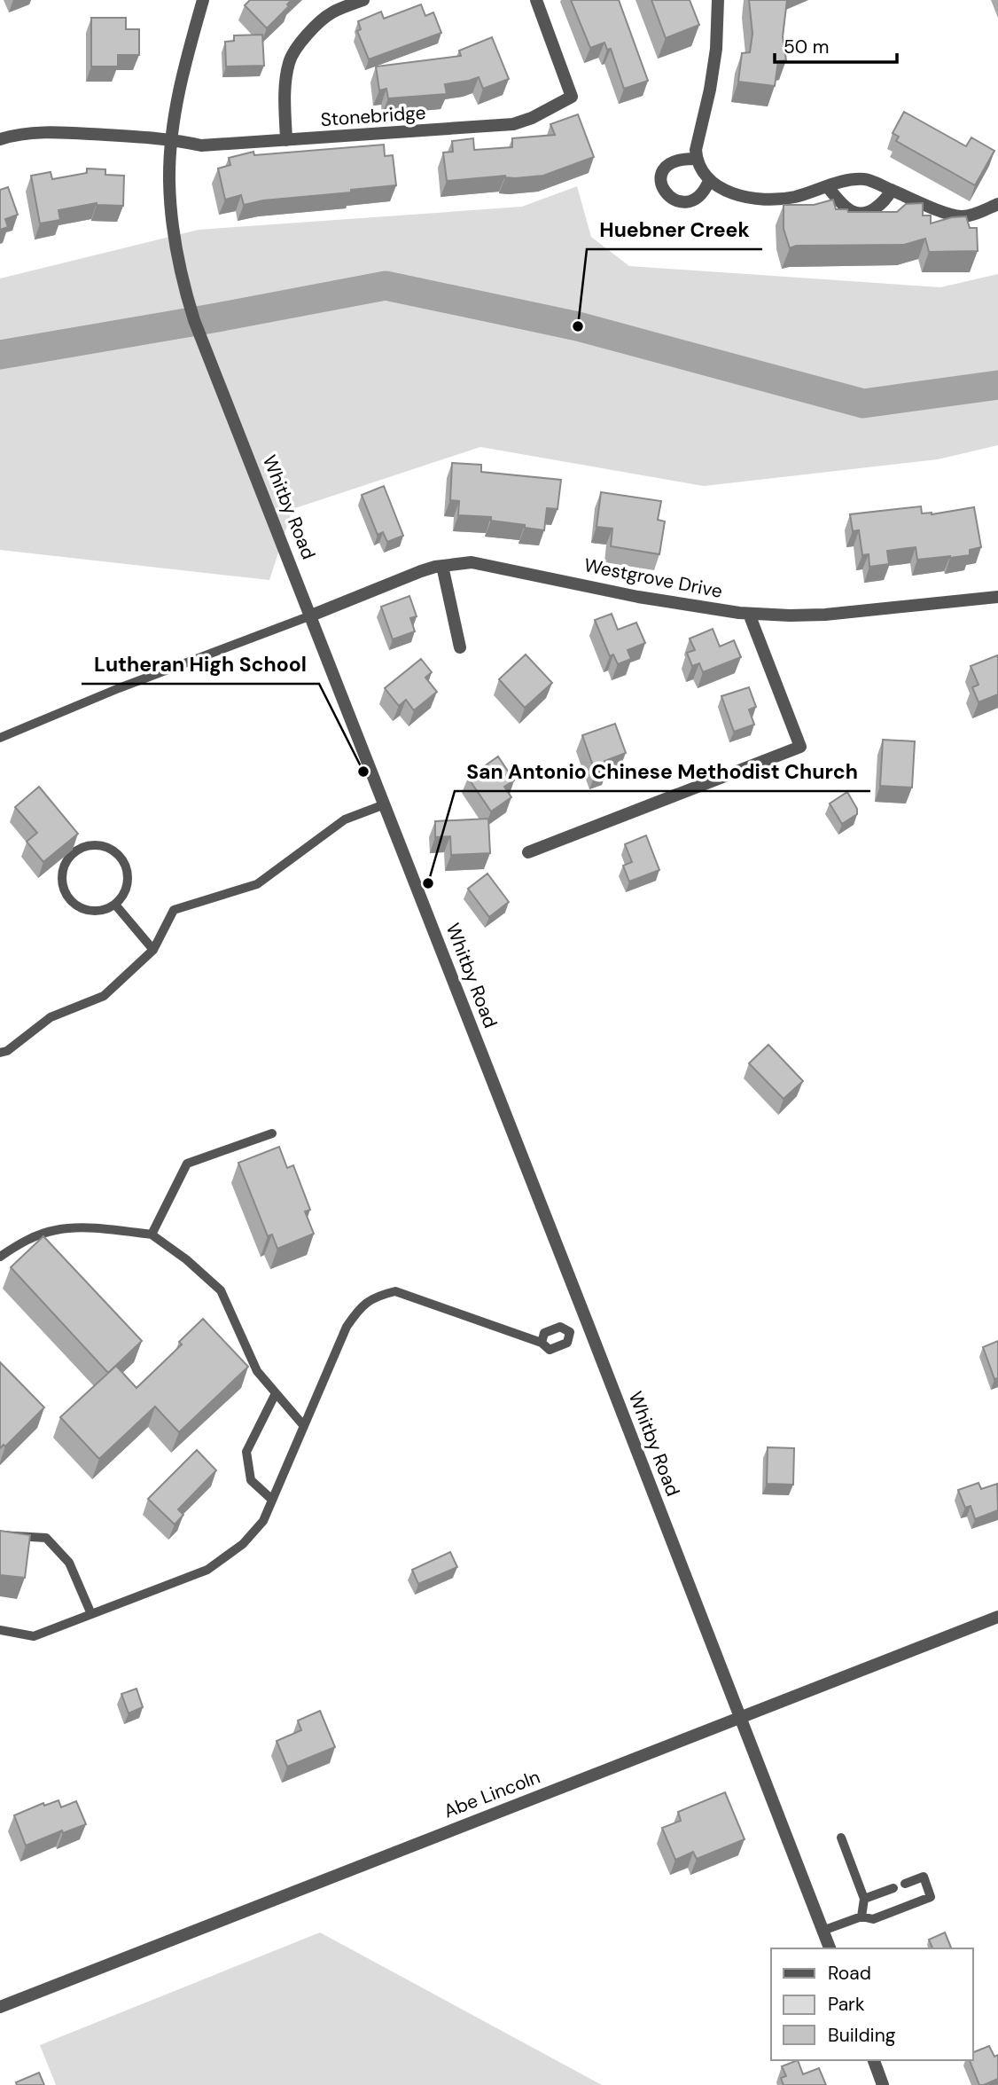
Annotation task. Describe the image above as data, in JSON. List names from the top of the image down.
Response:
{
  "streets": {
    "street": [
      "Stonebridge",
      "Whitby Road",
      "Westgrove Drive",
      "Abe Lincoln"
    ]
  },
  "crossings": [
    ["Stonebridge", "Whitby Road"],
    ["Whitby Road", "Westgrove Drive"],
    ["Whitby Road", "Abe Lincoln"]
  ],
  "places": ["Huebner Creek", "Lutheran High School", "San Antonio Chinese Methodist Church"],
  "legend": ["Road", "Park", "Building"],
  "scale_bar": "50 m"
}
